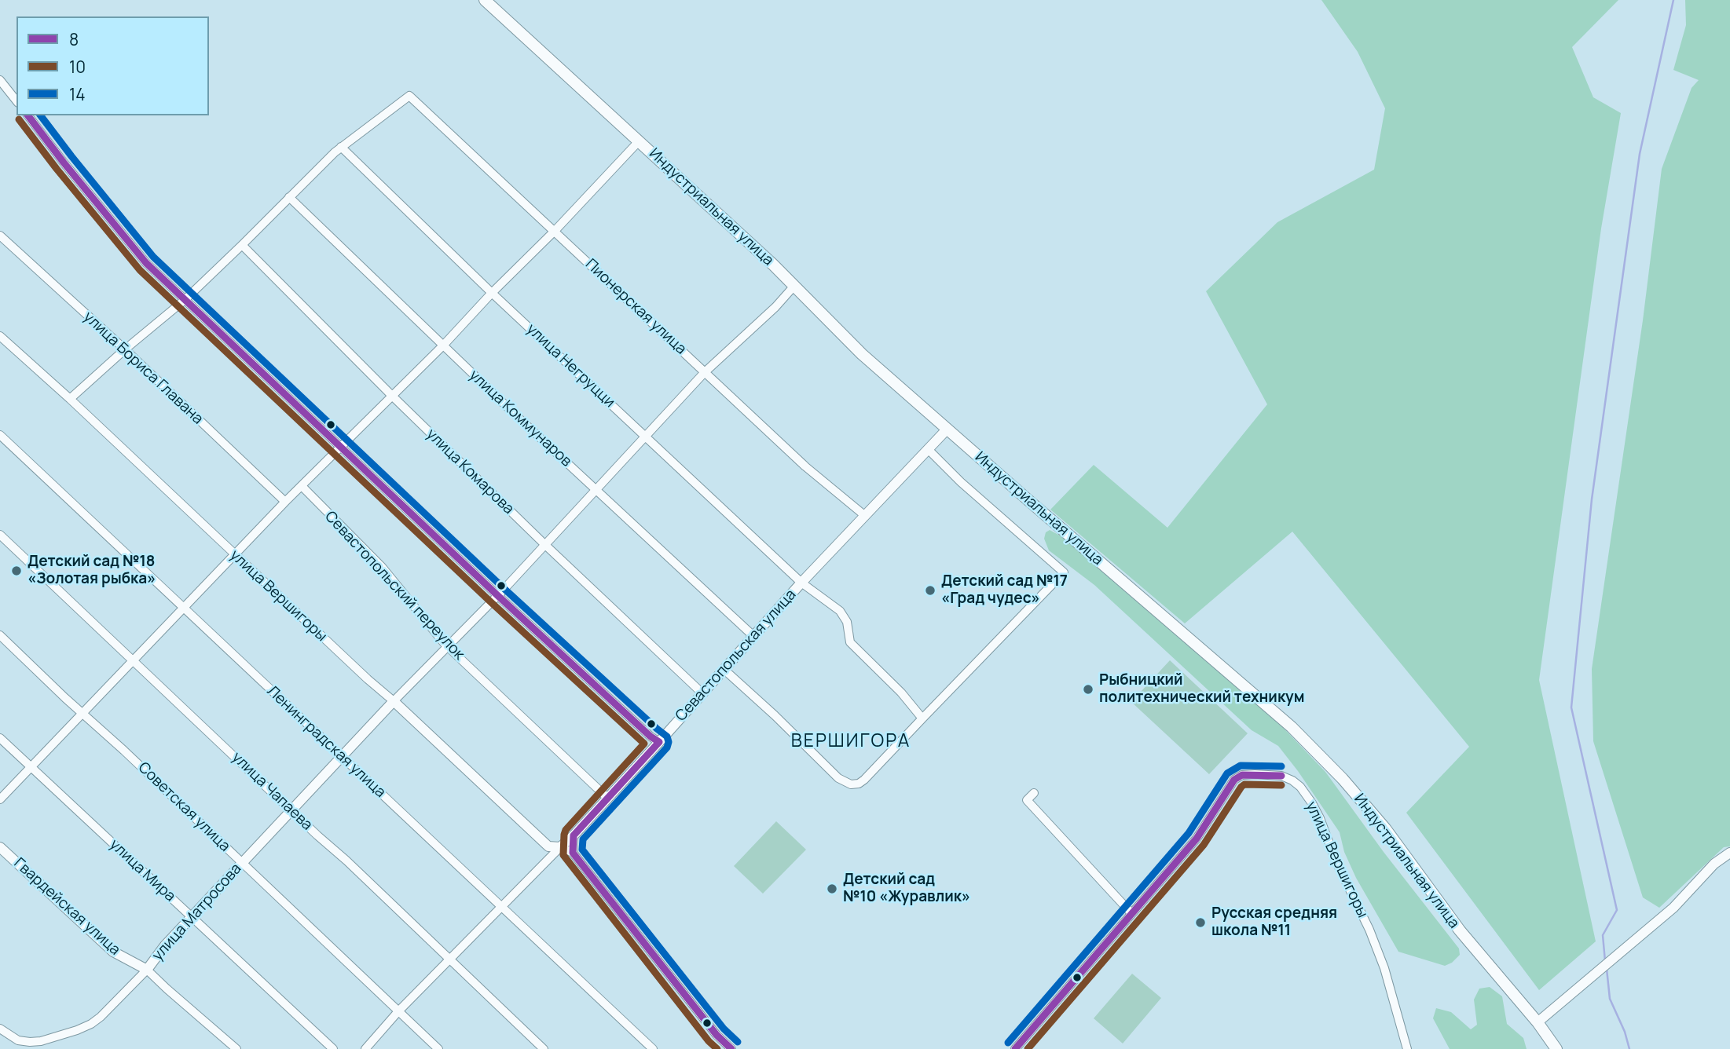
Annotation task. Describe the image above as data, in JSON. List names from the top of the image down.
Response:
{
  "streets": {
    "main road": ["Индустриальная улица"],
    "street": [
      "Пионерская улица",
      "улица Негруцци",
      "улица Бориса Главана",
      "улица Коммунаров",
      "улица Комарова",
      "Севастопольский переулок",
      "улица Вершигоры",
      "Севастопольская улица",
      "Ленинградская улица",
      "улица Чапаева",
      "Советская улица",
      "улица Мира",
      "Гвардейская улица",
      "улица Матросова"
    ]
  },
  "crossings": [
    ["Индустриальная улица", "Севастопольская улица"],
    ["Индустриальная улица", "улица Матросова"],
    ["Пионерская улица", "улица Негруцци"],
    ["Пионерская улица", "Севастопольская улица"],
    ["Пионерская улица", "улица Матросова"],
    ["улица Негруцци", "Севастопольская улица"],
    ["улица Негруцци", "улица Матросова"],
    ["улица Коммунаров", "Севастопольская улица"],
    ["улица Коммунаров", "улица Матросова"],
    ["улица Комарова", "Севастопольская улица"],
    ["улица Комарова", "улица Матросова"],
    ["Севастопольский переулок", "Севастопольская улица"],
    ["Севастопольский переулок", "улица Матросова"],
    ["улица Вершигоры", "Севастопольская улица"],
    ["улица Вершигоры", "улица Матросова"],
    ["Севастопольская улица", "Ленинградская улица"],
    ["Севастопольская улица", "улица Чапаева"],
    ["Севастопольская улица", "Советская улица"],
    ["Ленинградская улица", "улица Матросова"],
    ["улица Чапаева", "улица Матросова"],
    ["Советская улица", "улица Матросова"],
    ["улица Мира", "улица Матросова"],
    ["Гвардейская улица", "улица Матросова"]
  ],
  "districts": ["ВЕРШИГОРА"],
  "places": [
    "Детский сад №18 «Золотая рыбка»",
    "Детский сад №17 «Град чудес»",
    "Рыбницкий политехнический техникум",
    "Детский сад №10 «Журавлик»",
    "Русская средняя школа №11"
  ],
  "lines": ["transit line 8", "transit line 14", "transit line 10"],
  "legend": ["8", "10", "14"]
}
